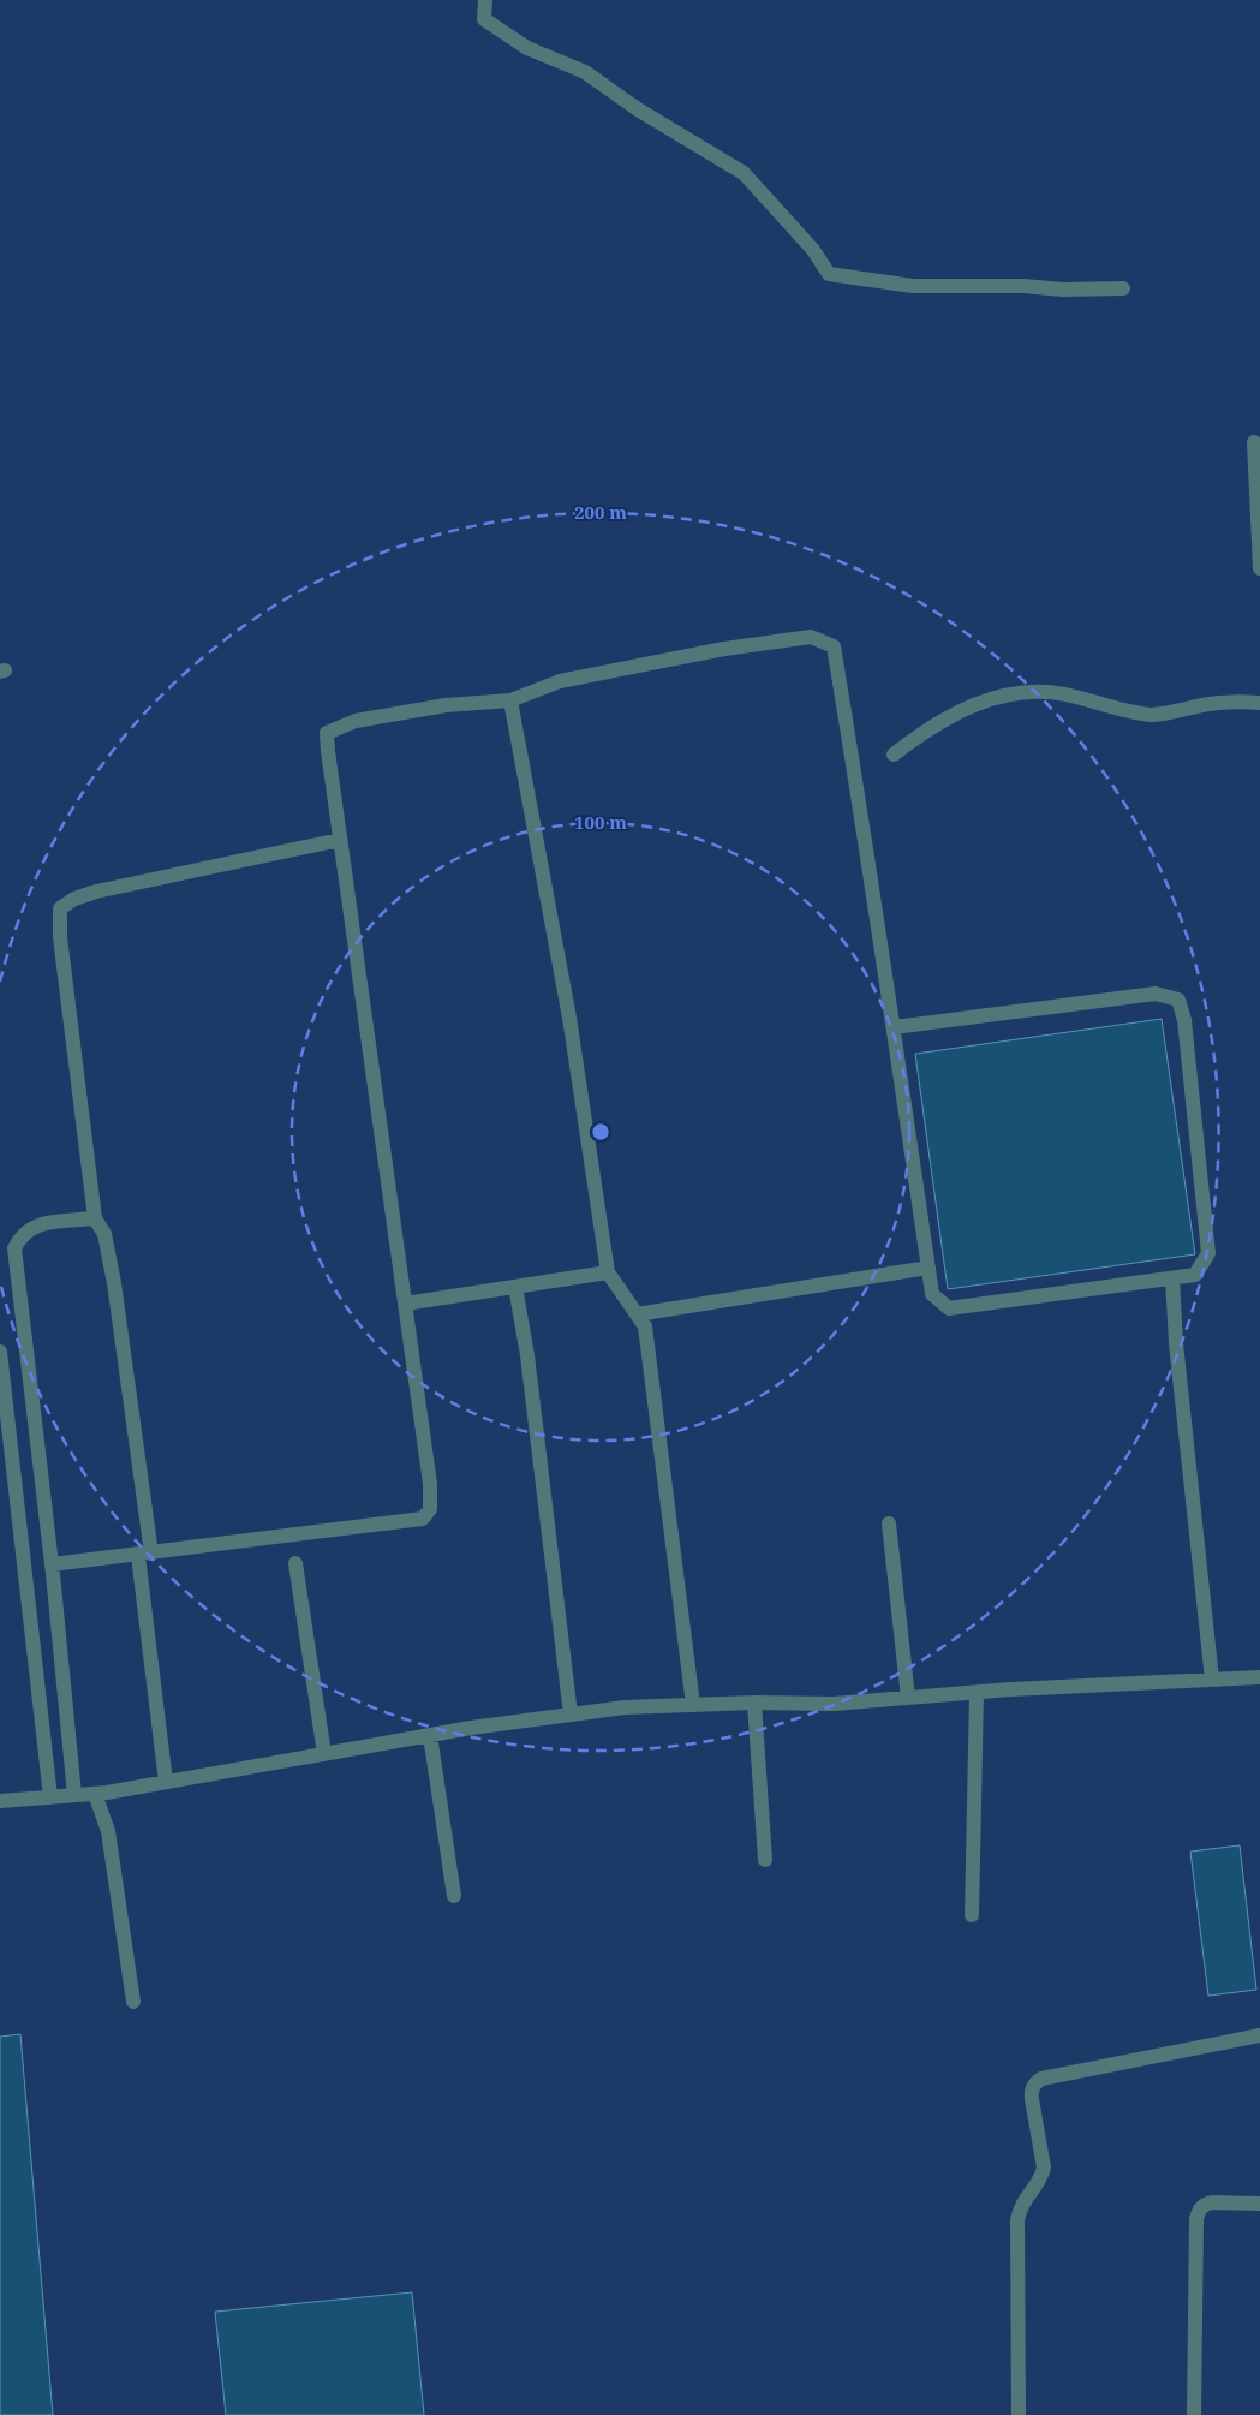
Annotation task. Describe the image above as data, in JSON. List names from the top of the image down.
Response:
{
  "rings": ["200 m", "100 m"]
}
